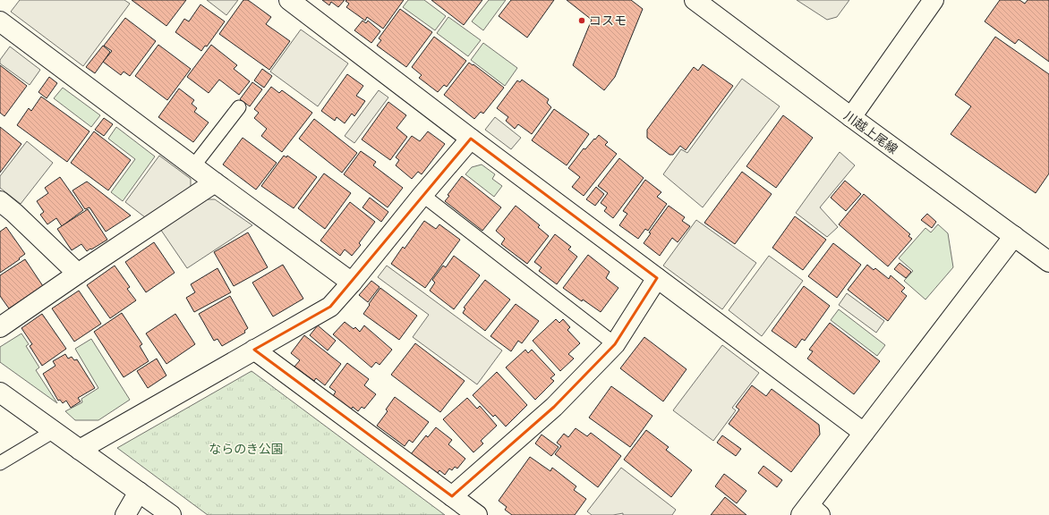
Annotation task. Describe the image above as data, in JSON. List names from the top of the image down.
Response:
{
  "streets": {
    "street": ["川越上尾線"]
  },
  "parks": ["ならのき公園"],
  "places": ["コスモ"]
}
